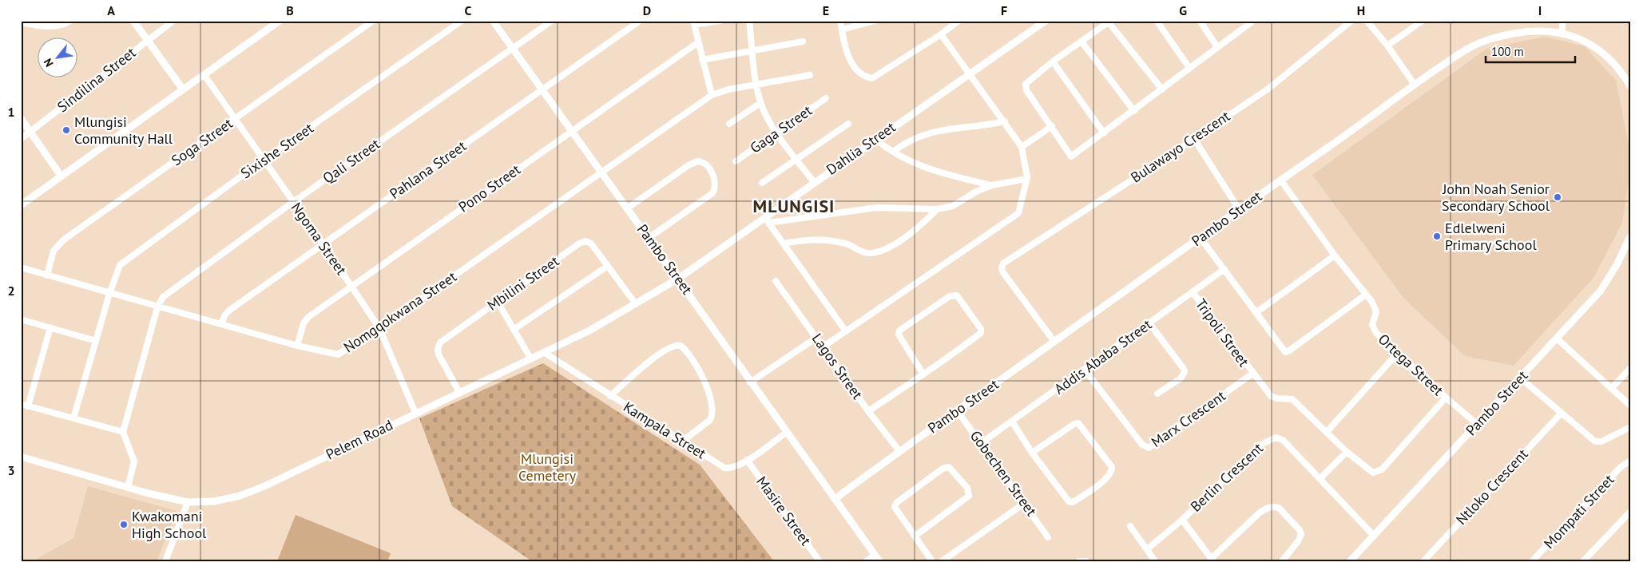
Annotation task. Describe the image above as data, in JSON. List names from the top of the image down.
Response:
{
  "streets": {
    "street": [
      "Sindilina Street",
      "Gaga Street",
      "Soga Street",
      "Bulawayo Crescent",
      "Dahlia Street",
      "Sixishe Street",
      "Qali Street",
      "Pahlana Street",
      "Pono Street",
      "Pambo Street",
      "Ngoma Street",
      "Mbilini Street",
      "Nomgqokwana Street",
      "Tripoli Street",
      "Addis Ababa Street",
      "Ortega Street",
      "Lagos Street",
      "Marx Crescent",
      "Kampala Street",
      "Pelem Road",
      "Gobechen Street",
      "Berlin Crescent",
      "Ntloko Crescent",
      "Masire Street",
      "Mompati Street"
    ]
  },
  "crossings": [
    ["Soga Street", "Ngoma Street"],
    ["Soga Street", "Nomgqokwana Street"],
    ["Bulawayo Crescent", "Pambo Street"],
    ["Dahlia Street", "Pambo Street"],
    ["Dahlia Street", "Pelem Road"],
    ["Sixishe Street", "Ngoma Street"],
    ["Sixishe Street", "Nomgqokwana Street"],
    ["Qali Street", "Pambo Street"],
    ["Qali Street", "Ngoma Street"],
    ["Qali Street", "Nomgqokwana Street"],
    ["Pahlana Street", "Pambo Street"],
    ["Pahlana Street", "Ngoma Street"],
    ["Pahlana Street", "Nomgqokwana Street"],
    ["Pono Street", "Pambo Street"],
    ["Pono Street", "Ngoma Street"],
    ["Pono Street", "Nomgqokwana Street"],
    ["Pambo Street", "Nomgqokwana Street"],
    ["Pambo Street", "Ortega Street"],
    ["Pambo Street", "Lagos Street"],
    ["Pambo Street", "Kampala Street"],
    ["Pambo Street", "Pelem Road"],
    ["Pambo Street", "Gobechen Street"],
    ["Pambo Street", "Berlin Crescent"],
    ["Ngoma Street", "Nomgqokwana Street"],
    ["Ngoma Street", "Pelem Road"],
    ["Mbilini Street", "Pelem Road"],
    ["Tripoli Street", "Addis Ababa Street"],
    ["Tripoli Street", "Ortega Street"],
    ["Tripoli Street", "Marx Crescent"],
    ["Addis Ababa Street", "Marx Crescent"],
    ["Addis Ababa Street", "Gobechen Street"],
    ["Kampala Street", "Pelem Road"],
    ["Kampala Street", "Masire Street"]
  ],
  "districts": ["MLUNGISI"],
  "parks": ["Mlungisi Cemetery"],
  "places": [
    "Mlungisi Community Hall",
    "John Noah Senior Secondary School",
    "Edlelweni Primary School",
    "Kwakomani High School"
  ],
  "scale_bar": "100 m",
  "north": "bottom left",
  "grid": {
    "columns": [
      "A",
      "B",
      "C",
      "D",
      "E",
      "F",
      "G",
      "H",
      "I"
    ],
    "rows": ["1", "2", "3"]
  }
}
